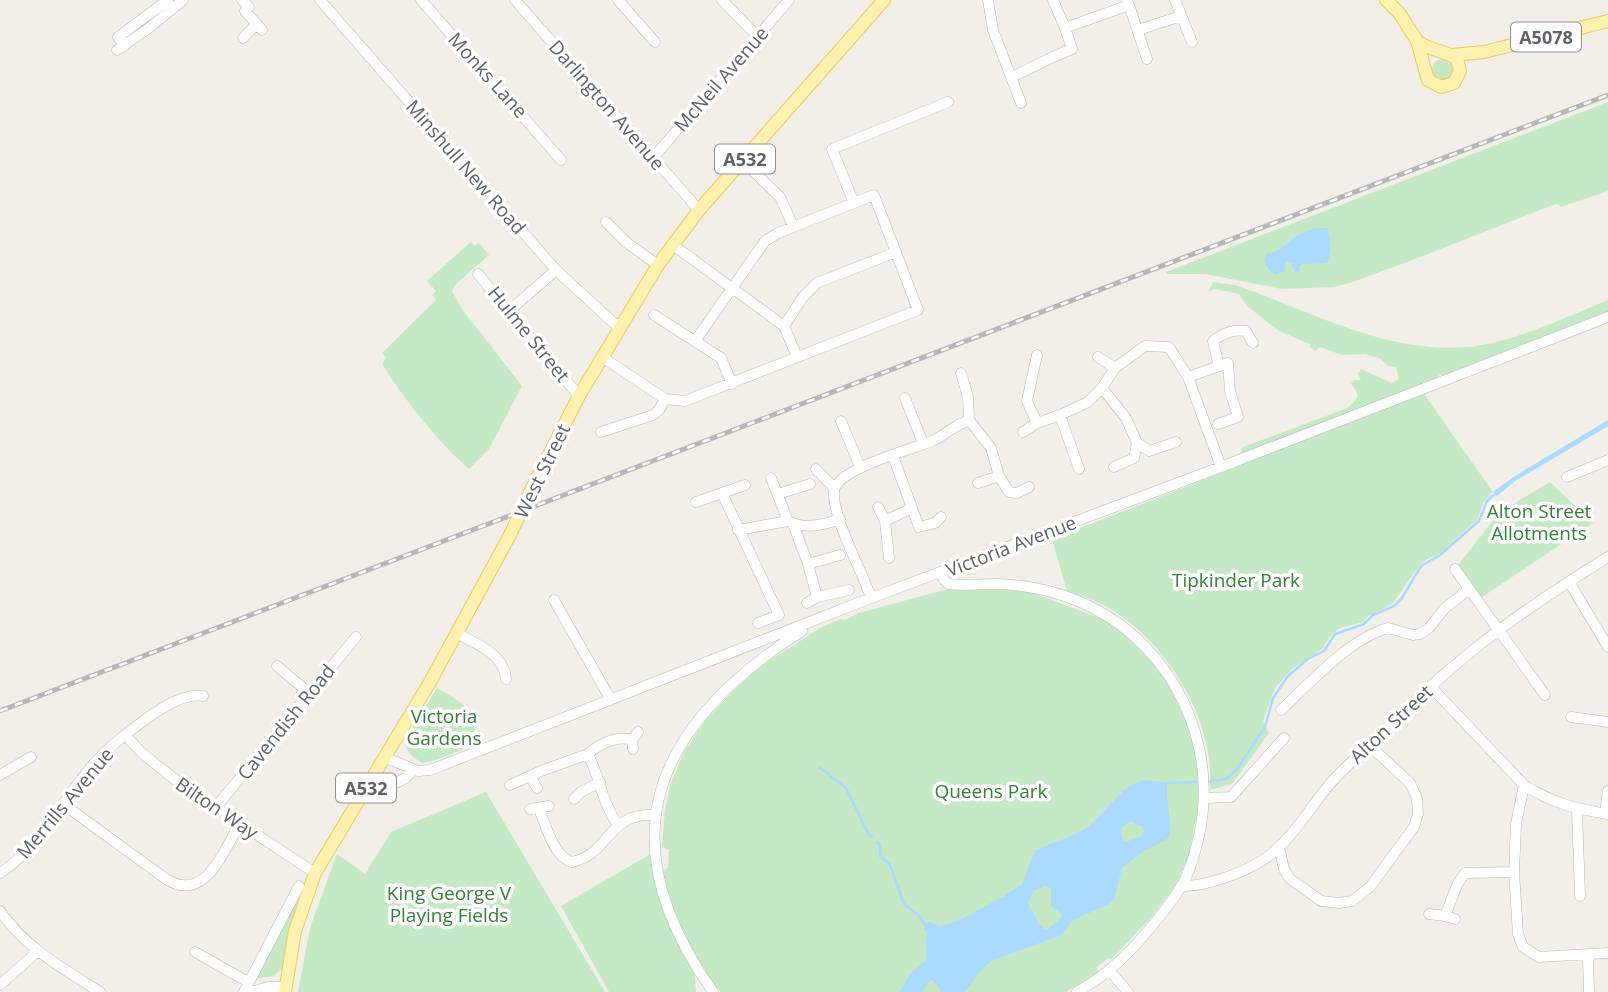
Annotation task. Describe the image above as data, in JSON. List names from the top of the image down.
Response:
{
  "streets": {
    "main road": ["A5078", "A532", "West Street"],
    "street": [
      "Monks Lane",
      "McNeil Avenue",
      "Darlington Avenue",
      "Minshull New Road",
      "Hulme Street",
      "Victoria Avenue",
      "Cavendish Road",
      "Alton Street",
      "Merrills Avenue",
      "Bilton Way"
    ]
  },
  "crossings": [
    ["McNeil Avenue", "Darlington Avenue"],
    ["Darlington Avenue", "West Street"],
    ["Minshull New Road", "West Street"],
    ["Hulme Street", "West Street"],
    ["West Street", "Bilton Way"],
    ["Cavendish Road", "Bilton Way"],
    ["Merrills Avenue", "Bilton Way"]
  ],
  "parks": [
    "Alton Street Allotments",
    "Tipkinder Park",
    "Victoria Gardens",
    "Queens Park",
    "King George V Playing Fields"
  ]
}
